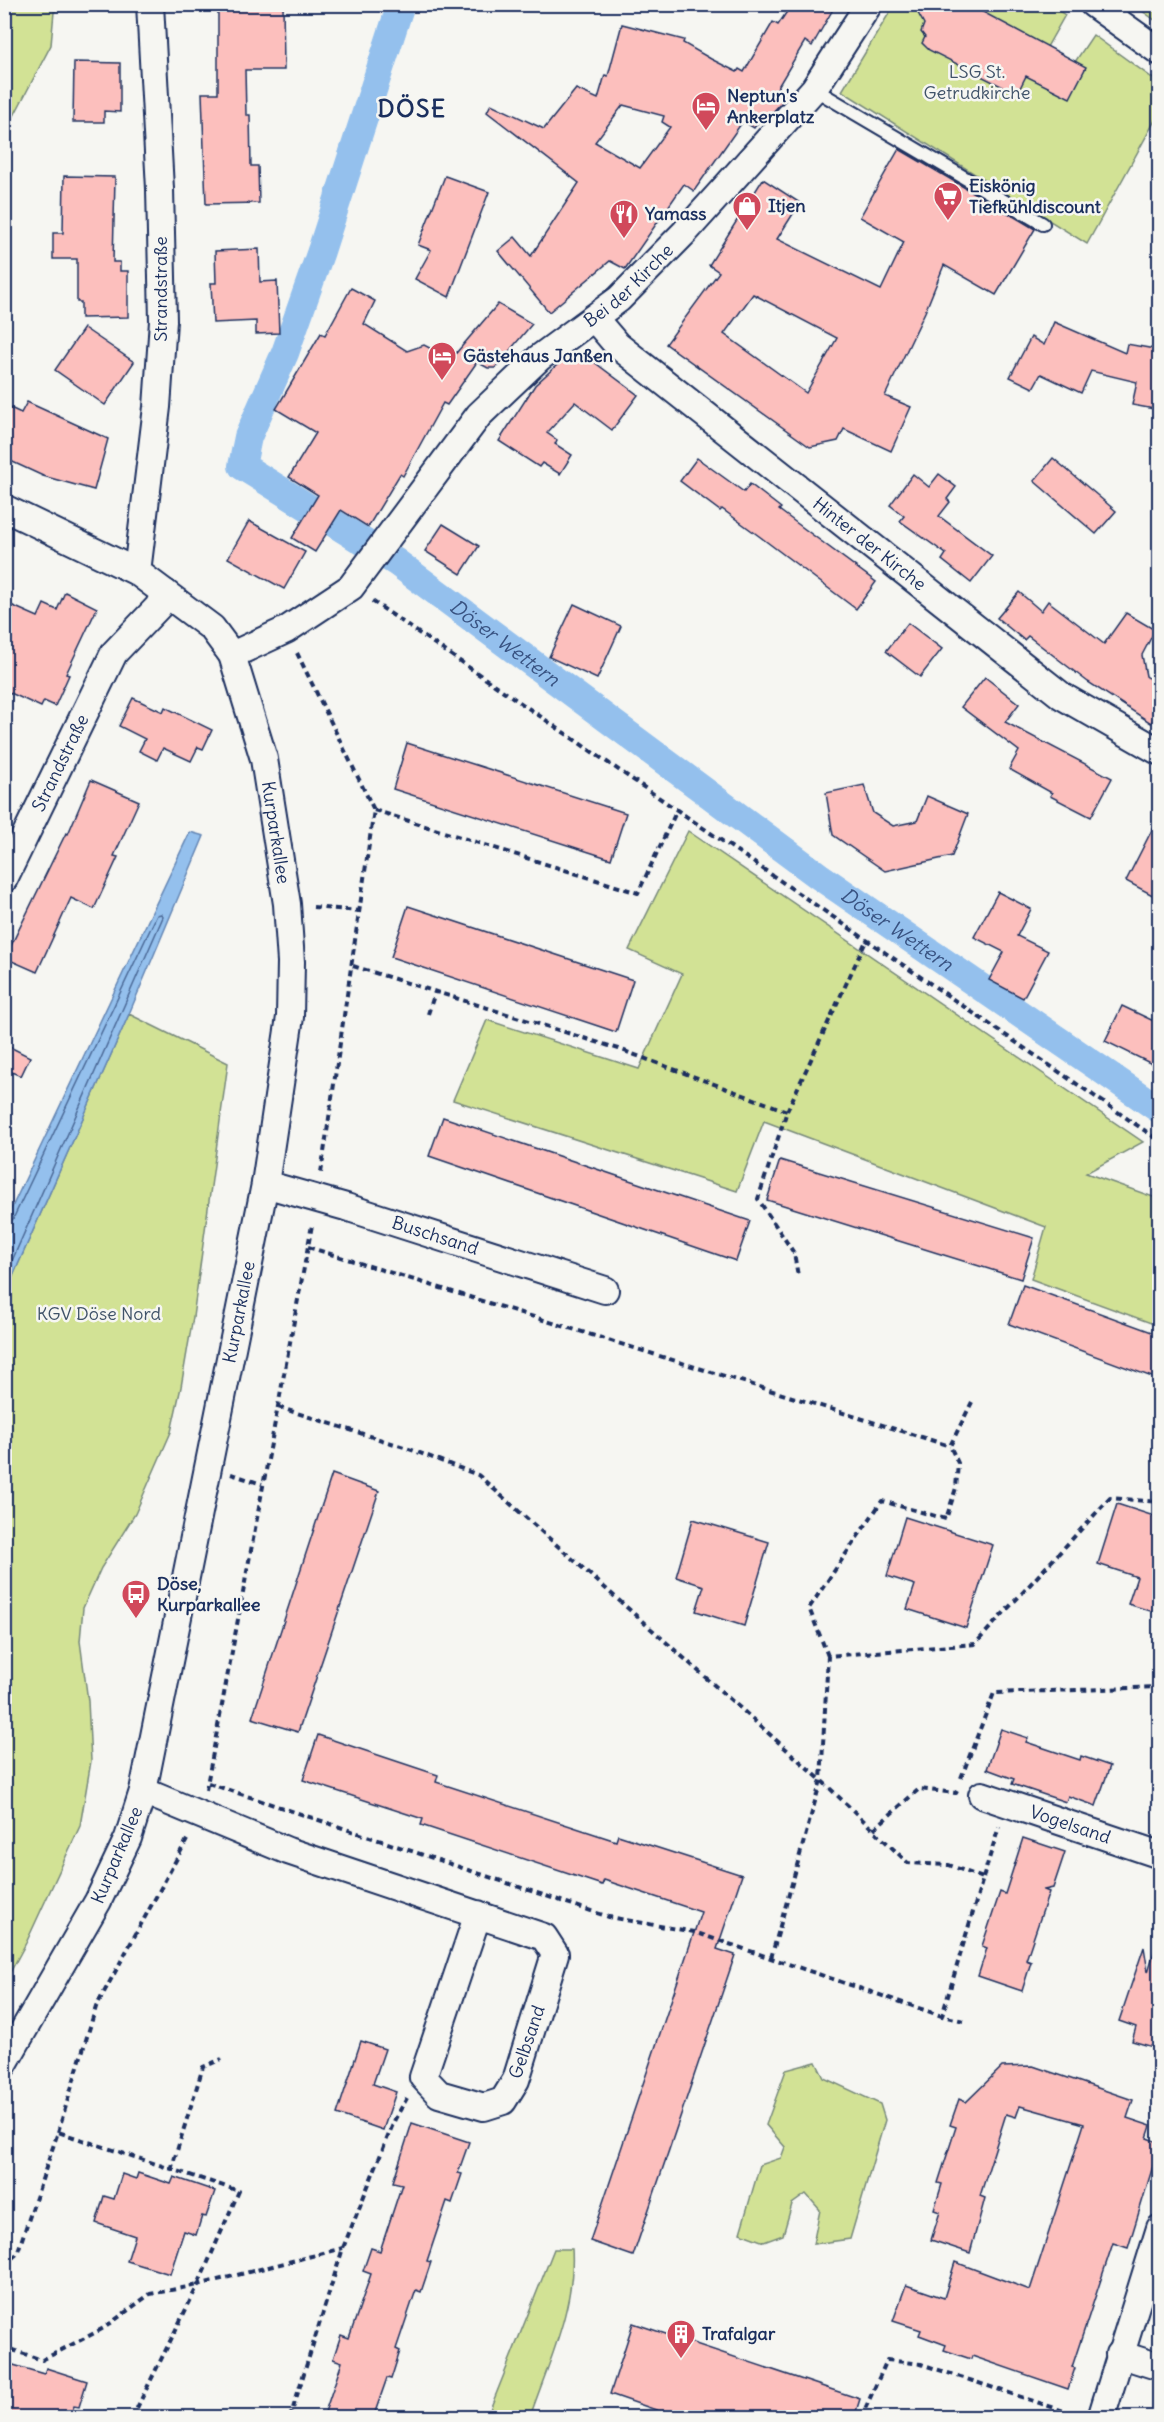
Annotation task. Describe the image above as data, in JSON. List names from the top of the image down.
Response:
{
  "streets": {
    "street": [
      "Bei der Kirche",
      "Strandstraße",
      "Hinter der Kirche",
      "Kurparkallee",
      "Buschsand",
      "Vogelsand",
      "Gelbsand"
    ]
  },
  "crossings": [
    ["Bei der Kirche", "Hinter der Kirche"],
    ["Bei der Kirche", "Kurparkallee"],
    ["Strandstraße", "Kurparkallee"],
    ["Kurparkallee", "Buschsand"],
    ["Kurparkallee", "Gelbsand"]
  ],
  "districts": ["DÖSE"],
  "water": ["Döser Wettern"],
  "parks": ["LSG St. Getrudkirche", "KGV Döse Nord"],
  "places": {
    "hotel": ["Neptun's Ankerplatz", "Gästehaus Janßen"],
    "supermarket": ["Eiskönig Tiefkühldiscount"],
    "shop": ["Itjen"],
    "restaurant": ["Yamass"],
    "bus stop": ["Döse, Kurparkallee"],
    "building": ["Trafalgar"]
  }
}
